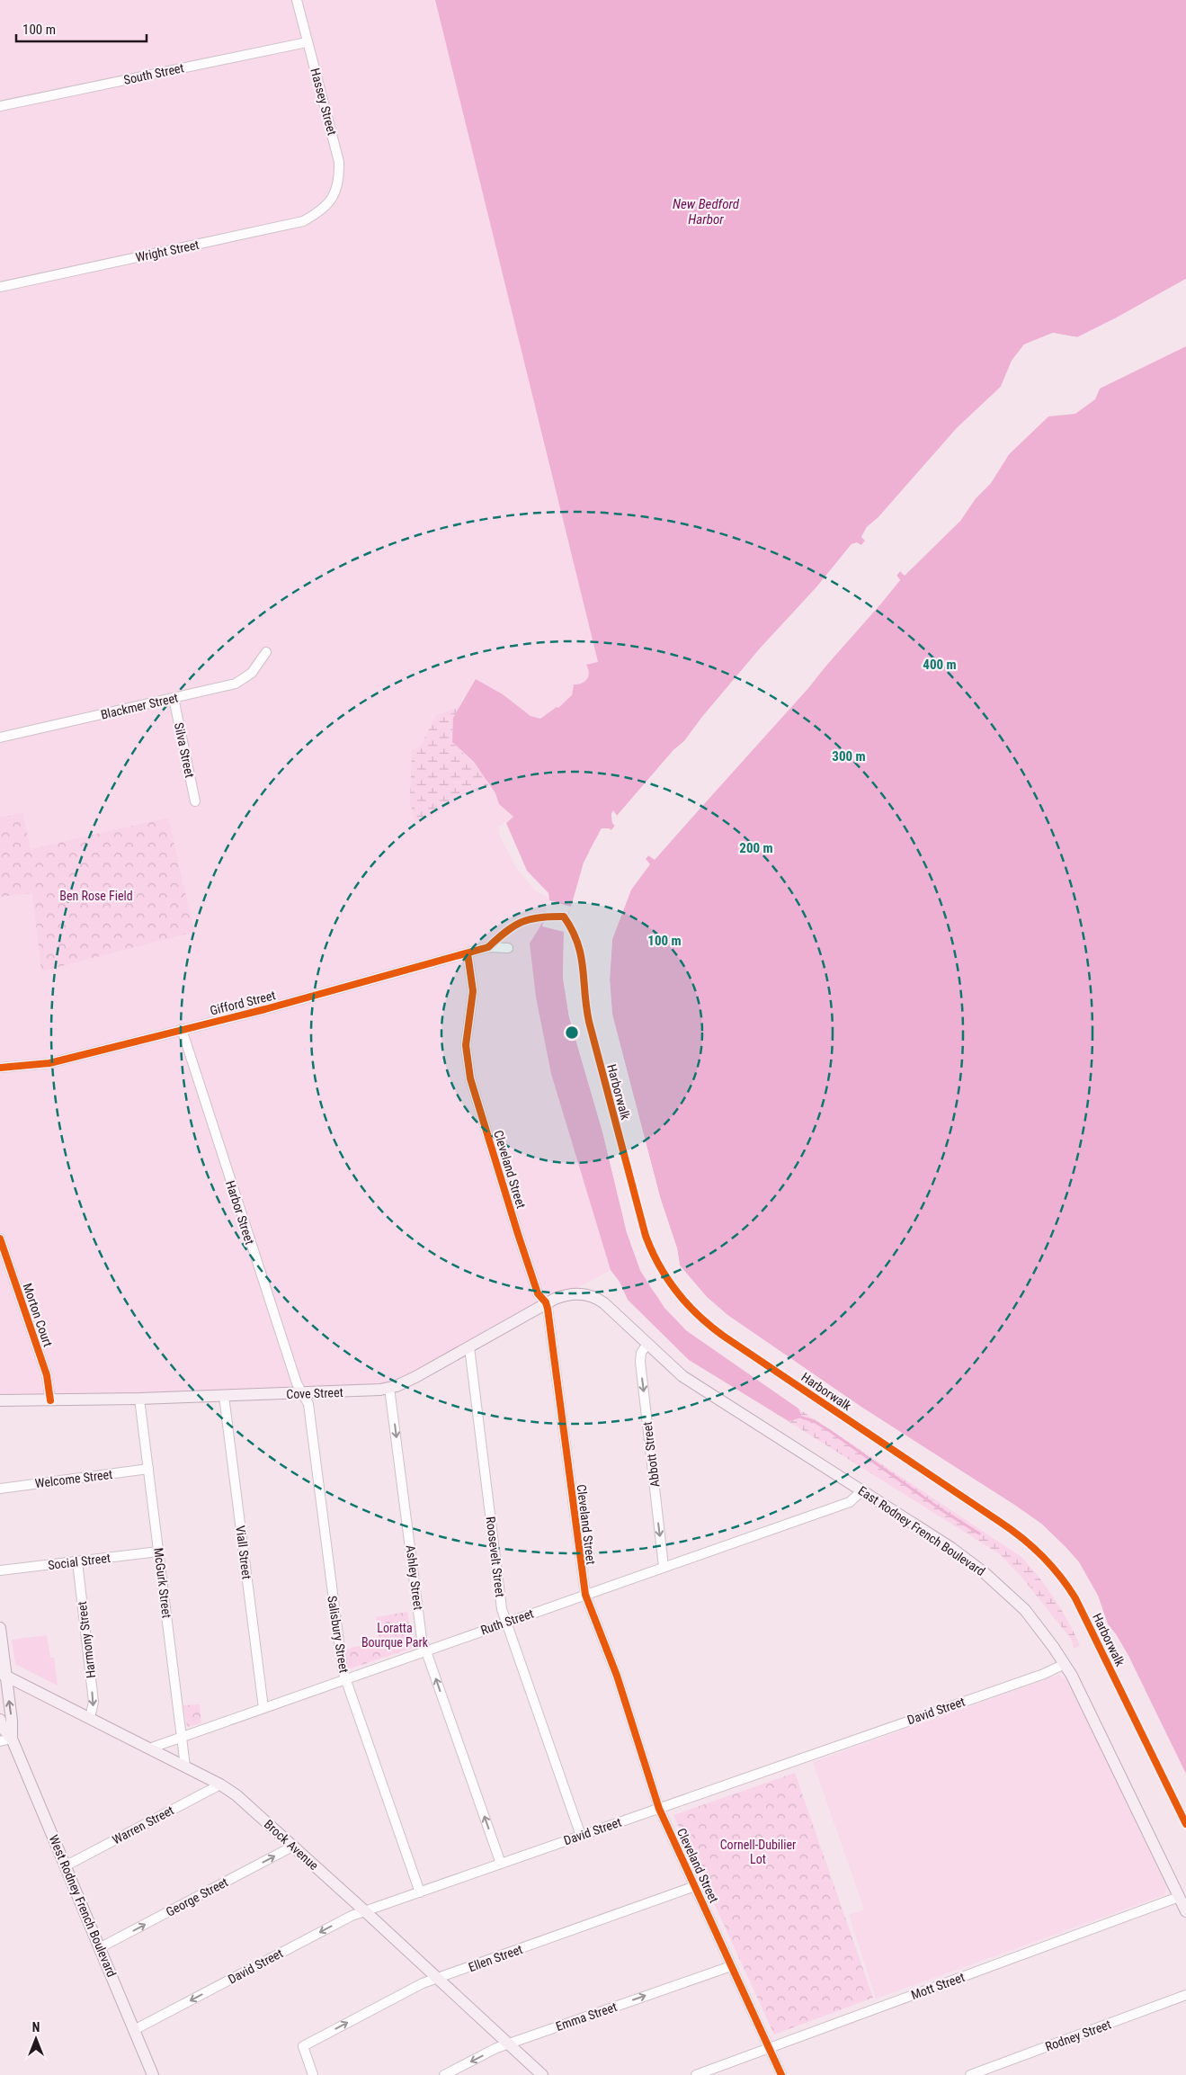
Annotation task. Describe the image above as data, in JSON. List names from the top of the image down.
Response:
{
  "streets": {
    "main road": [
      "Cove Street",
      "East Rodney French Boulevard",
      "Brock Avenue",
      "West Rodney French Boulevard"
    ],
    "street": [
      "South Street",
      "Hassey Street",
      "Wright Street",
      "Blackmer Street",
      "Silva Street",
      "Gifford Street",
      "Cleveland Street",
      "Harbor Street",
      "Morton Court",
      "Abbott Street",
      "Welcome Street",
      "Viall Street",
      "Roosevelt Street",
      "Social Street",
      "Ashley Street",
      "McGurk Street",
      "Ruth Street",
      "Salisbury Street",
      "Harmony Street",
      "David Street",
      "Warren Street",
      "George Street",
      "Ellen Street",
      "Mott Street",
      "Emma Street",
      "Rodney Street"
    ],
    "cycle path": ["Harborwalk"]
  },
  "crossings": [
    ["South Street", "Hassey Street"],
    ["Hassey Street", "Wright Street"],
    ["Blackmer Street", "Silva Street"],
    ["Gifford Street", "Cleveland Street"],
    ["Gifford Street", "Harbor Street"],
    ["Cleveland Street", "Cove Street"],
    ["Cleveland Street", "Ruth Street"],
    ["Cleveland Street", "David Street"],
    ["Cleveland Street", "Ellen Street"],
    ["Cleveland Street", "Mott Street"],
    ["Cleveland Street", "Emma Street"],
    ["Harbor Street", "Cove Street"],
    ["Harbor Street", "Salisbury Street"],
    ["Morton Court", "Cove Street"],
    ["Cove Street", "East Rodney French Boulevard"],
    ["Cove Street", "Viall Street"],
    ["Cove Street", "Roosevelt Street"],
    ["Cove Street", "Ashley Street"],
    ["Cove Street", "McGurk Street"],
    ["Cove Street", "Salisbury Street"],
    ["Abbott Street", "East Rodney French Boulevard"],
    ["Abbott Street", "Ruth Street"],
    ["Welcome Street", "McGurk Street"],
    ["East Rodney French Boulevard", "Ruth Street"],
    ["East Rodney French Boulevard", "David Street"],
    ["East Rodney French Boulevard", "Mott Street"],
    ["Viall Street", "Ruth Street"],
    ["Roosevelt Street", "Ruth Street"],
    ["Roosevelt Street", "David Street"],
    ["Social Street", "McGurk Street"],
    ["Social Street", "Harmony Street"],
    ["Ashley Street", "Ruth Street"],
    ["Ashley Street", "David Street"],
    ["McGurk Street", "Ruth Street"],
    ["McGurk Street", "Brock Avenue"],
    ["Ruth Street", "Salisbury Street"],
    ["Ruth Street", "Brock Avenue"],
    ["Salisbury Street", "David Street"],
    ["Harmony Street", "Brock Avenue"],
    ["David Street", "Brock Avenue"],
    ["David Street", "West Rodney French Boulevard"],
    ["Warren Street", "Brock Avenue"],
    ["Warren Street", "West Rodney French Boulevard"],
    ["Brock Avenue", "George Street"],
    ["Brock Avenue", "West Rodney French Boulevard"],
    ["Brock Avenue", "Ellen Street"],
    ["Brock Avenue", "Emma Street"],
    ["George Street", "West Rodney French Boulevard"]
  ],
  "one_way": ["Abbott Street", "Harmony Street", "George Street"],
  "water": ["New Bedford Harbor"],
  "parks": ["Ben Rose Field", "Loratta Bourque Park", "Cornell-Dubilier Lot"],
  "scale_bar": "100 m",
  "north": "top",
  "rings": [
    "400 m",
    "300 m",
    "200 m",
    "100 m"
  ]
}
